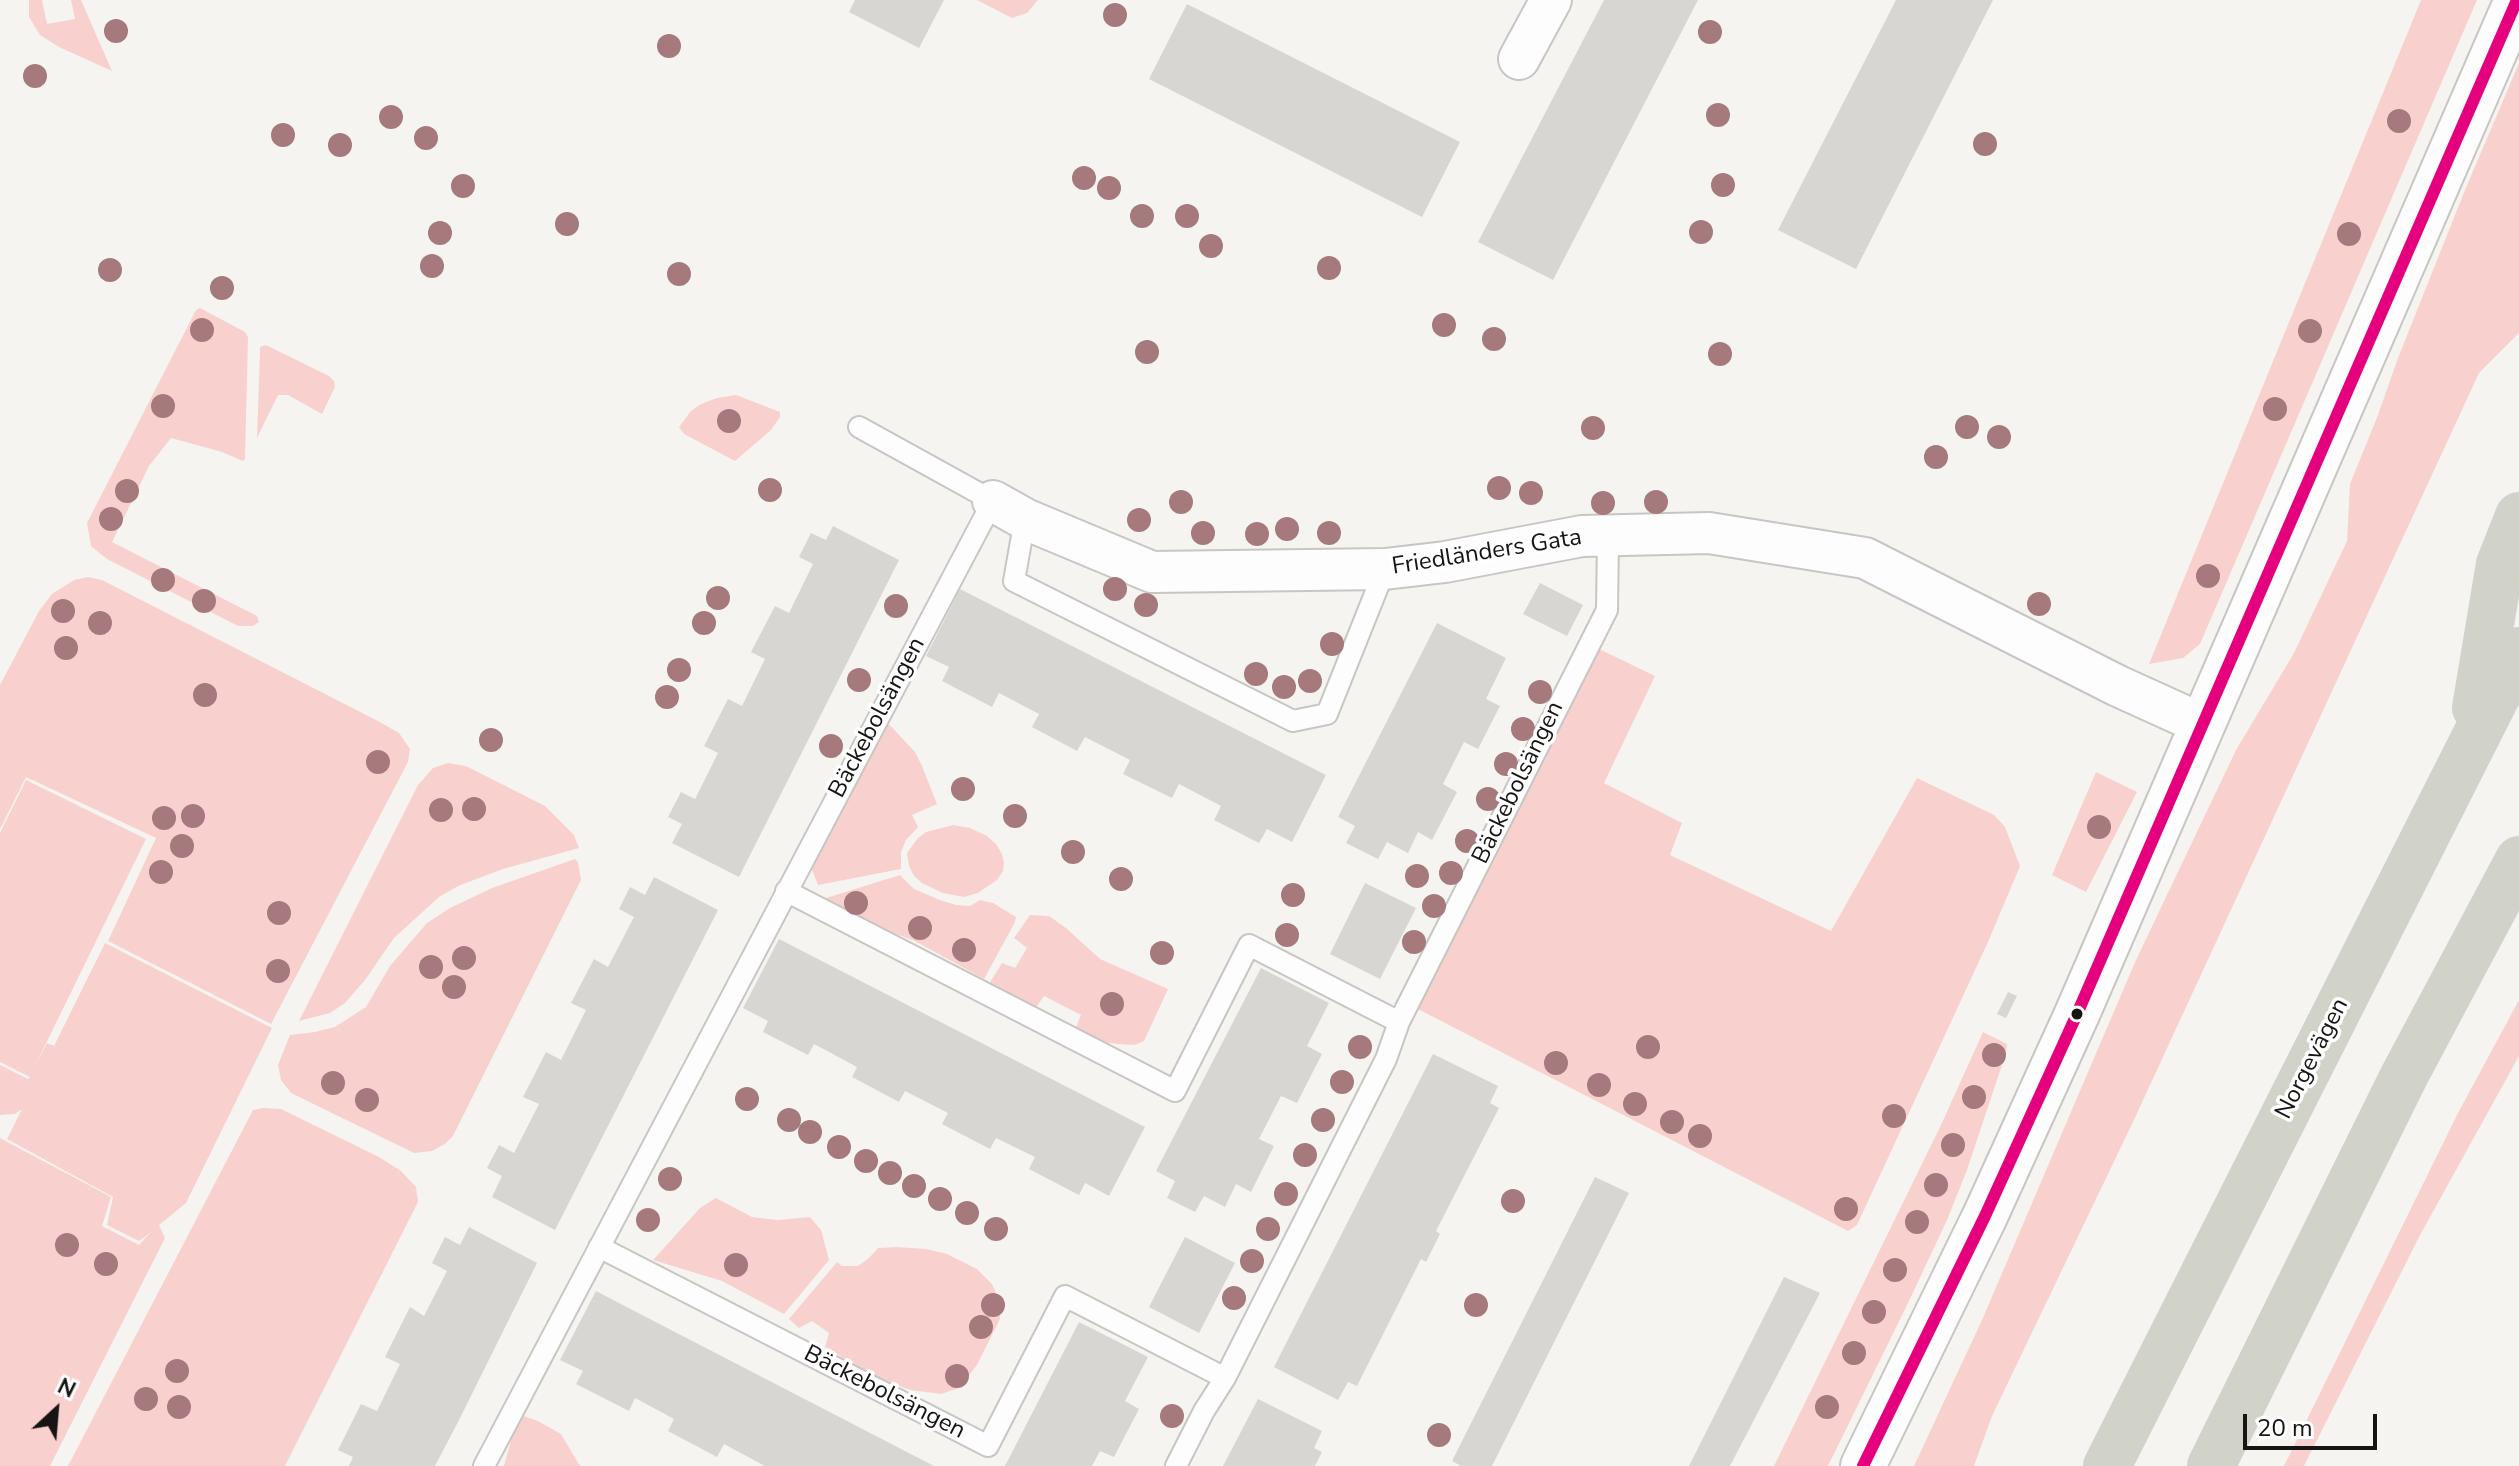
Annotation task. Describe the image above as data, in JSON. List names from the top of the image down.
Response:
{
  "streets": {
    "highway": ["Norgevägen"],
    "street": ["Friedländers Gata"],
    "lane": ["Bäckebolsängen"]
  },
  "crossings": [
    ["Friedländers Gata", "Bäckebolsängen"]
  ],
  "scale_bar": "20 m",
  "north": "top right"
}
